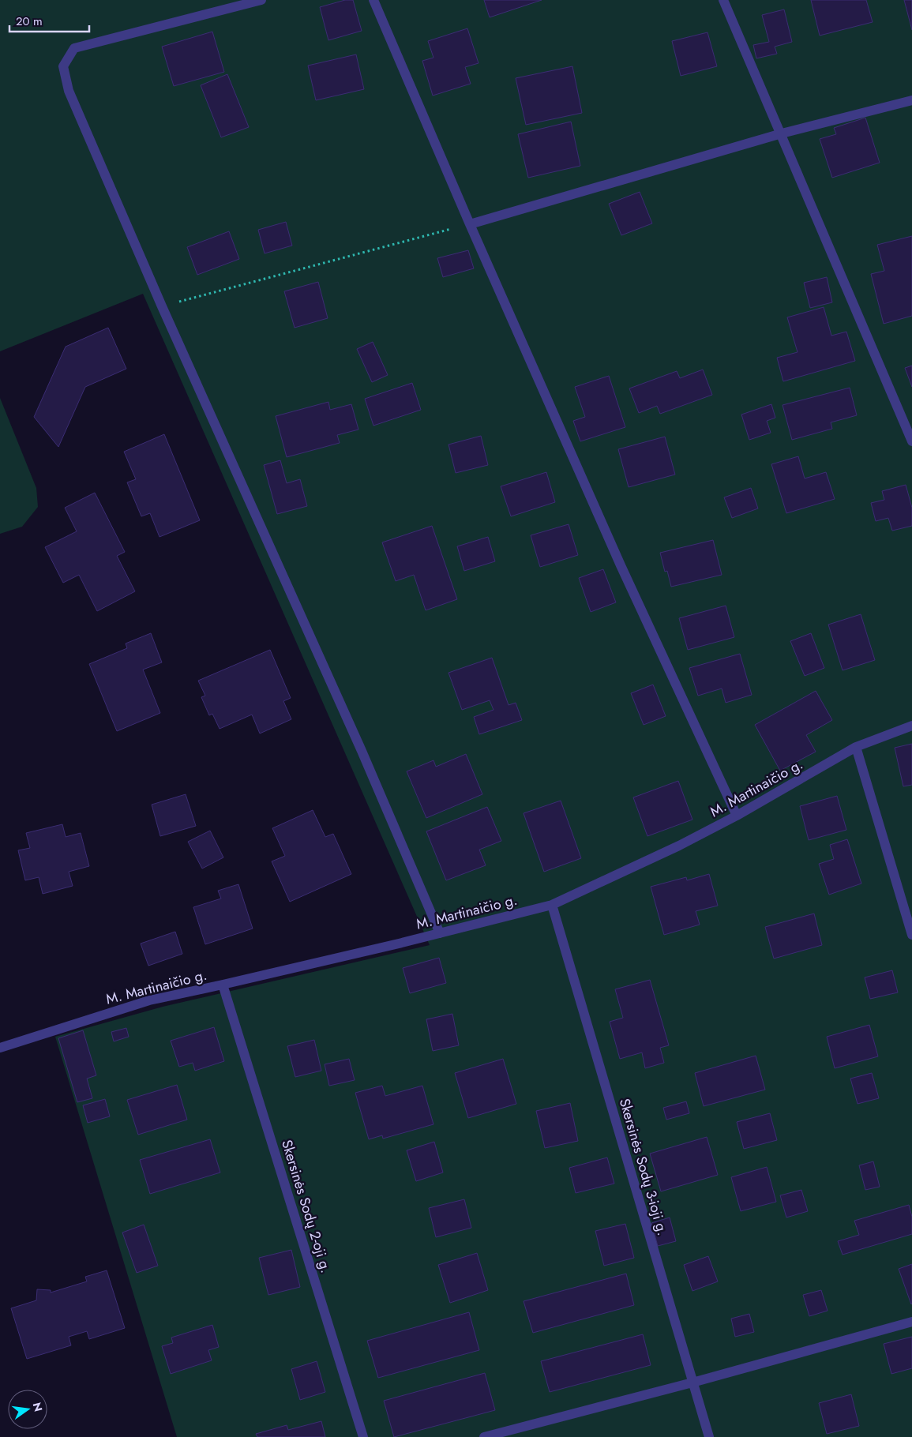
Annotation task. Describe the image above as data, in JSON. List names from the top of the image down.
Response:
{
  "streets": {
    "street": ["M. Martinaičio g.", "Skersinės Sodų 3-ioji g.", "Skersinės Sodų 2-oji g."]
  },
  "crossings": [
    ["M. Martinaičio g.", "Skersinės Sodų 3-ioji g."],
    ["M. Martinaičio g.", "Skersinės Sodų 2-oji g."]
  ],
  "scale_bar": "20 m",
  "north": "right"
}
